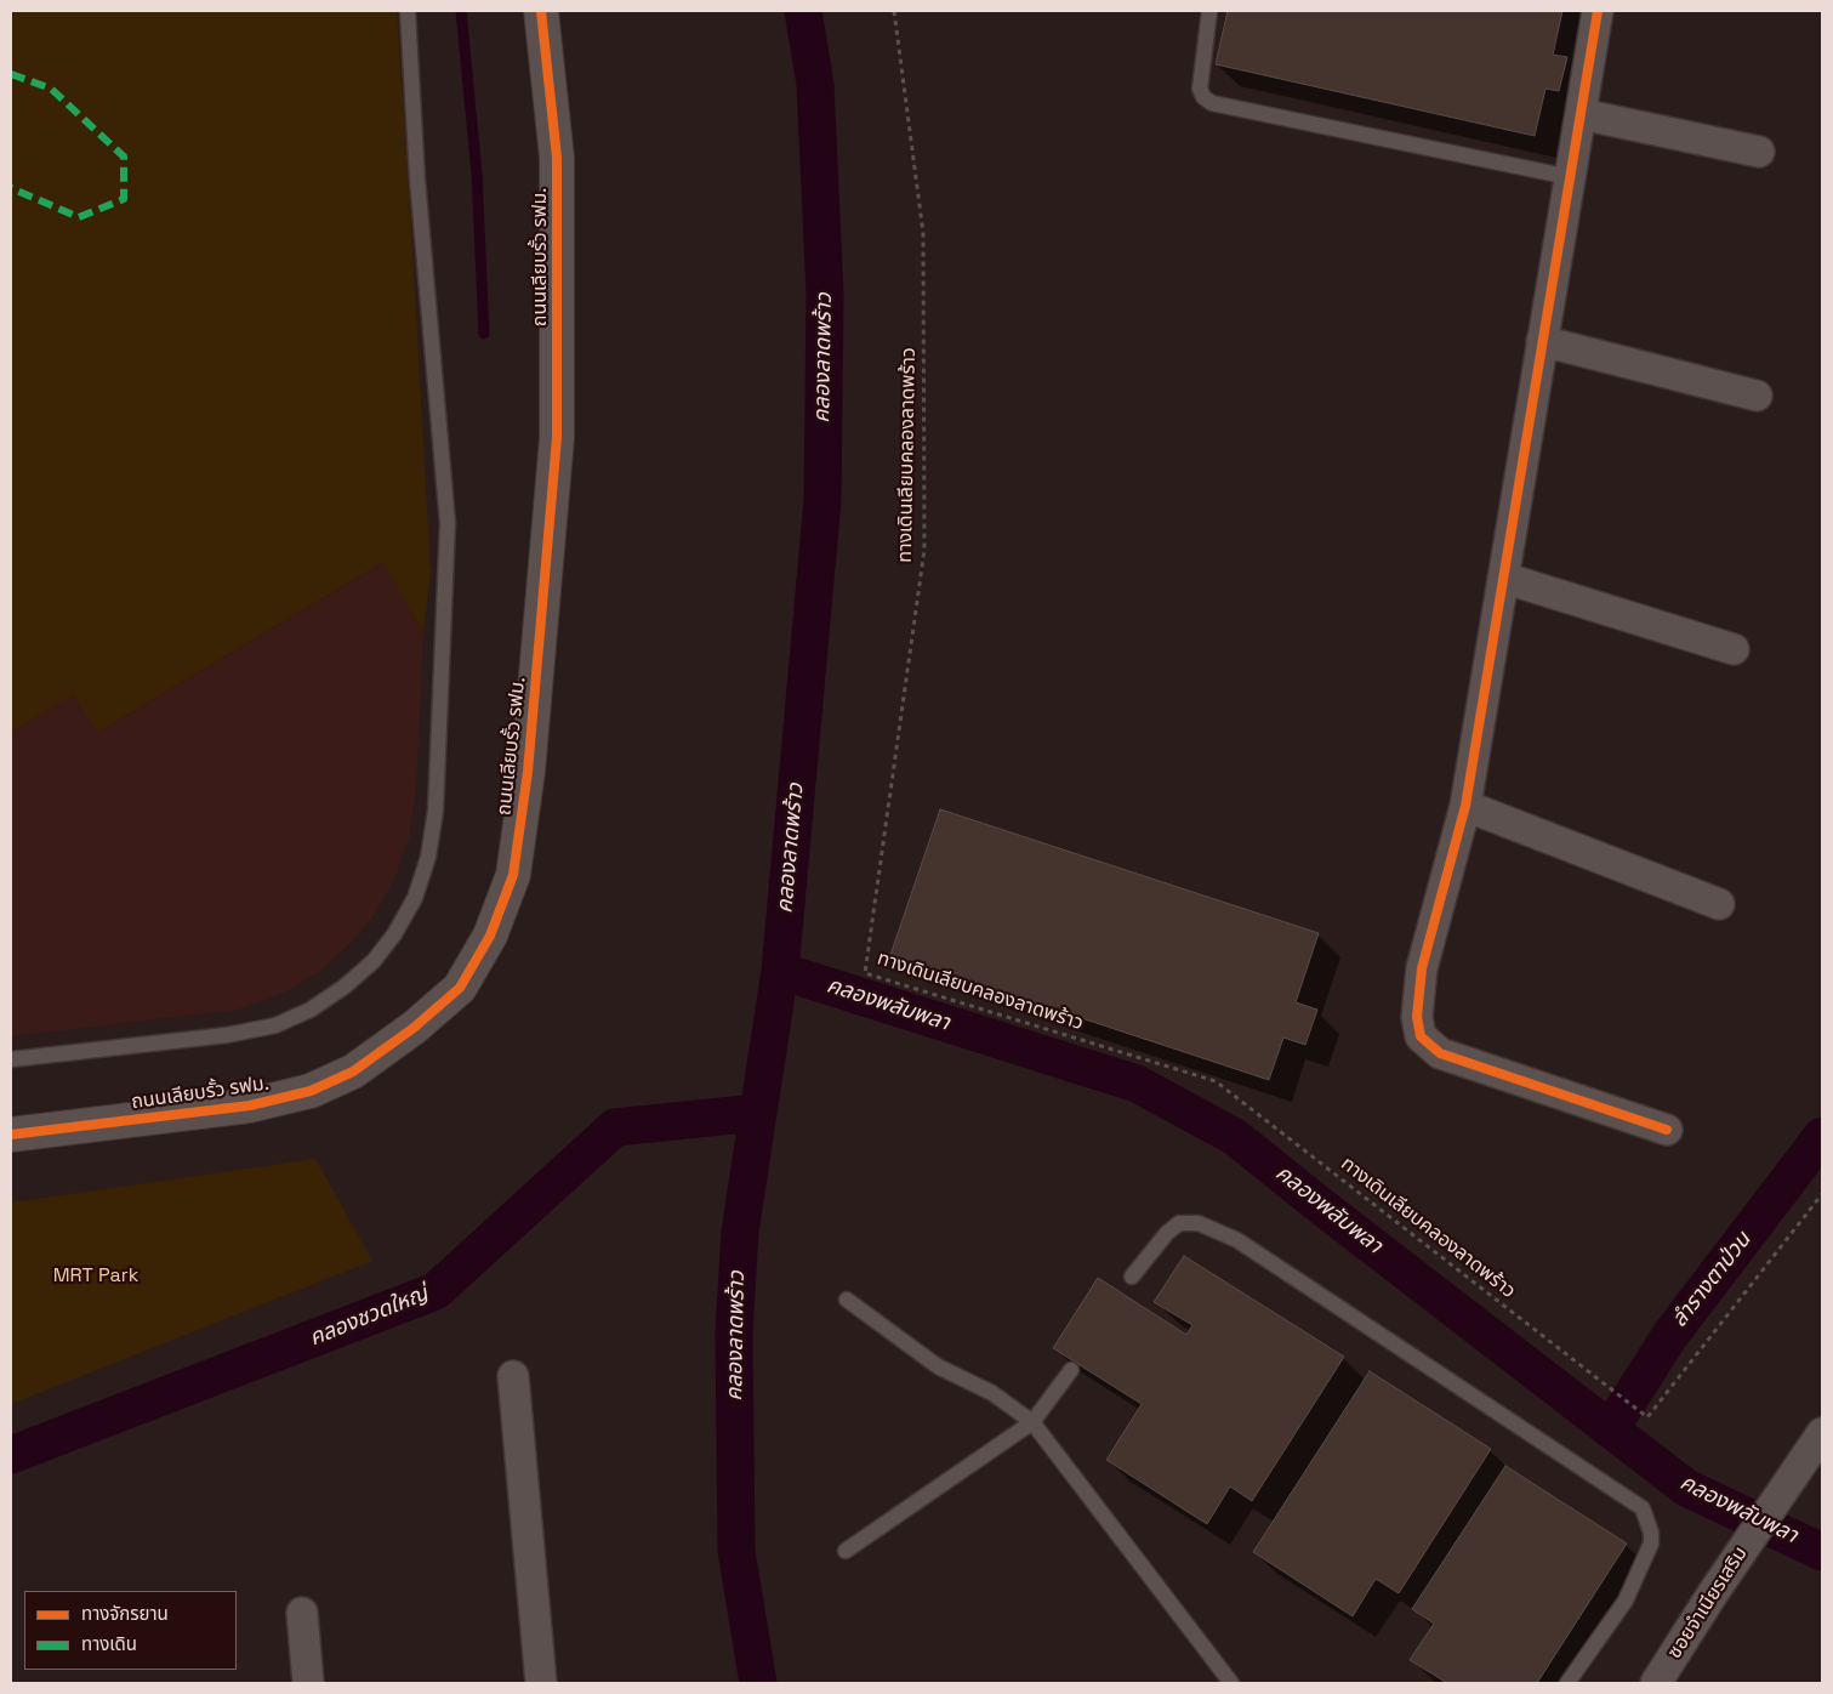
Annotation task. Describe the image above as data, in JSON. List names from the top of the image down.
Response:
{
  "streets": {
    "street": ["ถนนเลียบรั้ว รฟม.", "ซอยจำเนียรเสริม"],
    "path": ["ทางเดินเลียบคลองลาดพร้าว"]
  },
  "water": [
    "คลองลาดพร้าว",
    "คลองพลับพลา",
    "ลำรางตาป่วน",
    "คลองชวดใหญ่"
  ],
  "parks": ["MRT Park"],
  "legend": ["ทางจักรยาน", "ทางเดิน"]
}
